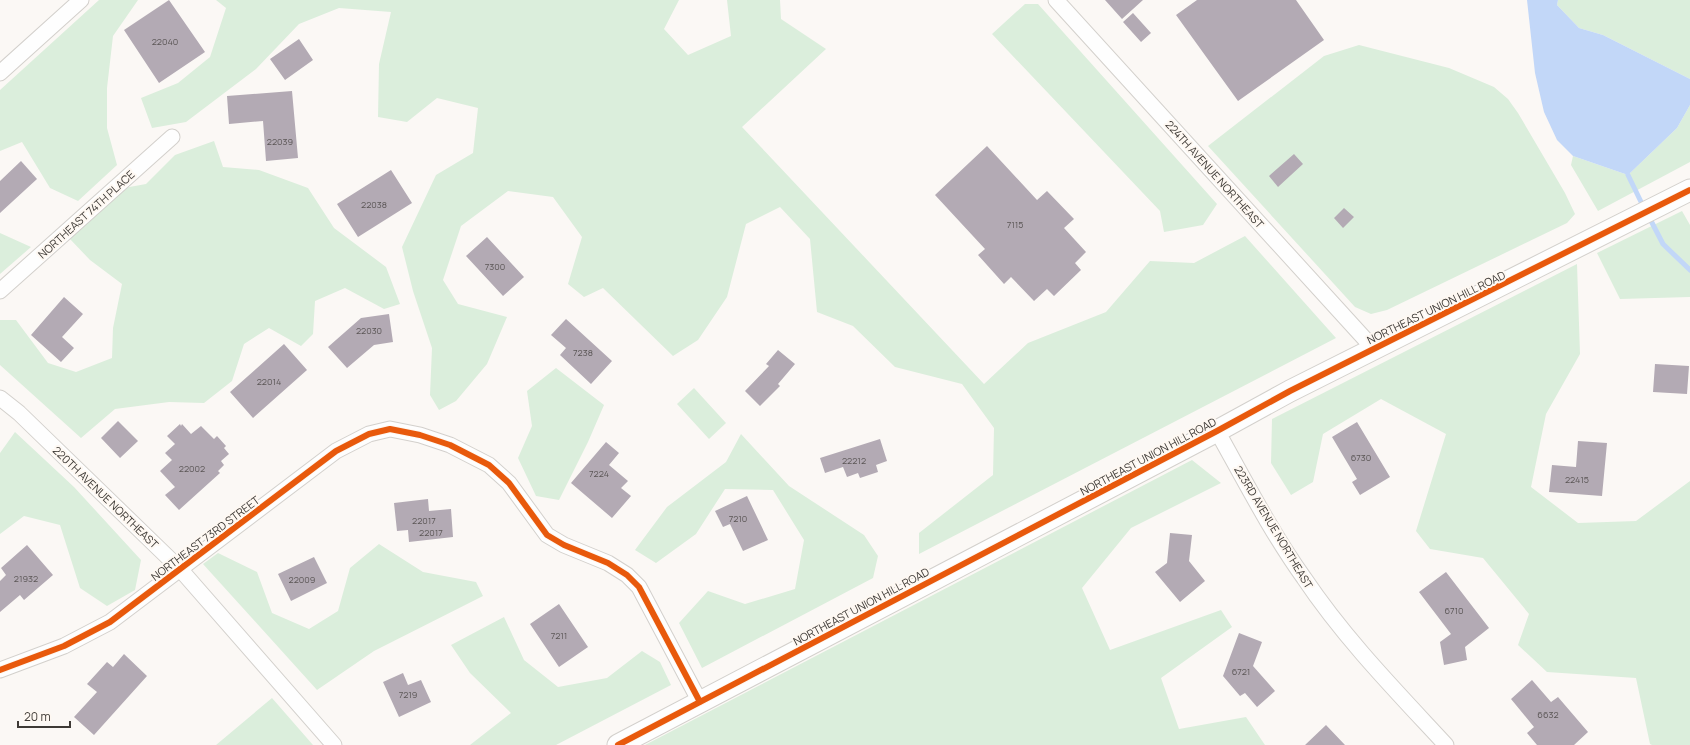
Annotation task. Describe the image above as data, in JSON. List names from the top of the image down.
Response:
{
  "streets": {
    "street": [
      "224TH AVENUE NORTHEAST",
      "NORTHEAST 74TH PLACE",
      "NORTHEAST UNION HILL ROAD",
      "220TH AVENUE NORTHEAST",
      "223RD AVENUE NORTHEAST",
      "NORTHEAST 73RD STREET"
    ]
  },
  "crossings": [
    ["224TH AVENUE NORTHEAST", "NORTHEAST UNION HILL ROAD"],
    ["NORTHEAST UNION HILL ROAD", "223RD AVENUE NORTHEAST"],
    ["NORTHEAST UNION HILL ROAD", "NORTHEAST 73RD STREET"],
    ["220TH AVENUE NORTHEAST", "NORTHEAST 73RD STREET"]
  ],
  "house_numbers": [
    "22040",
    "22039",
    "22038",
    "7115",
    "7300",
    "22030",
    "7238",
    "22014",
    "6730",
    "22212",
    "22002",
    "7224",
    "22415",
    "7210",
    "22017",
    "22017",
    "21932",
    "22009",
    "6710",
    "7211",
    "6721",
    "7219",
    "6632"
  ],
  "scale_bar": "20 m"
}
